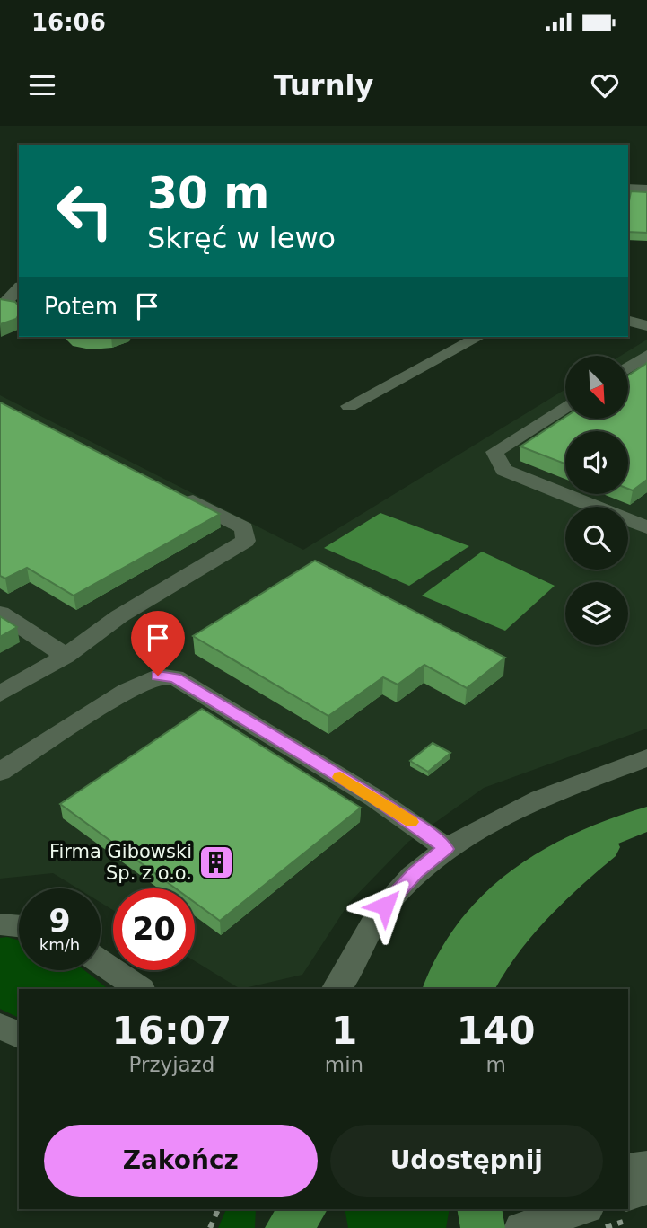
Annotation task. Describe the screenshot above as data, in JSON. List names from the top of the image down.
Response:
{
  "places": {
    "building": ["Firma Gibowski Sp. z o.o."]
  },
  "north": "bottom right",
  "page": {
    "status": "16:06",
    "header": "Turnly",
    "turn": ["30 m", "Skręć w lewo"],
    "then": "Potem",
    "speed": "9 km/h",
    "limit": "20",
    "eta": [
      "16:07",
      "Przyjazd",
      "1",
      "min",
      "140",
      "m"
    ],
    "buttons": ["Zakończ", "Udostępnij"]
  }
}
